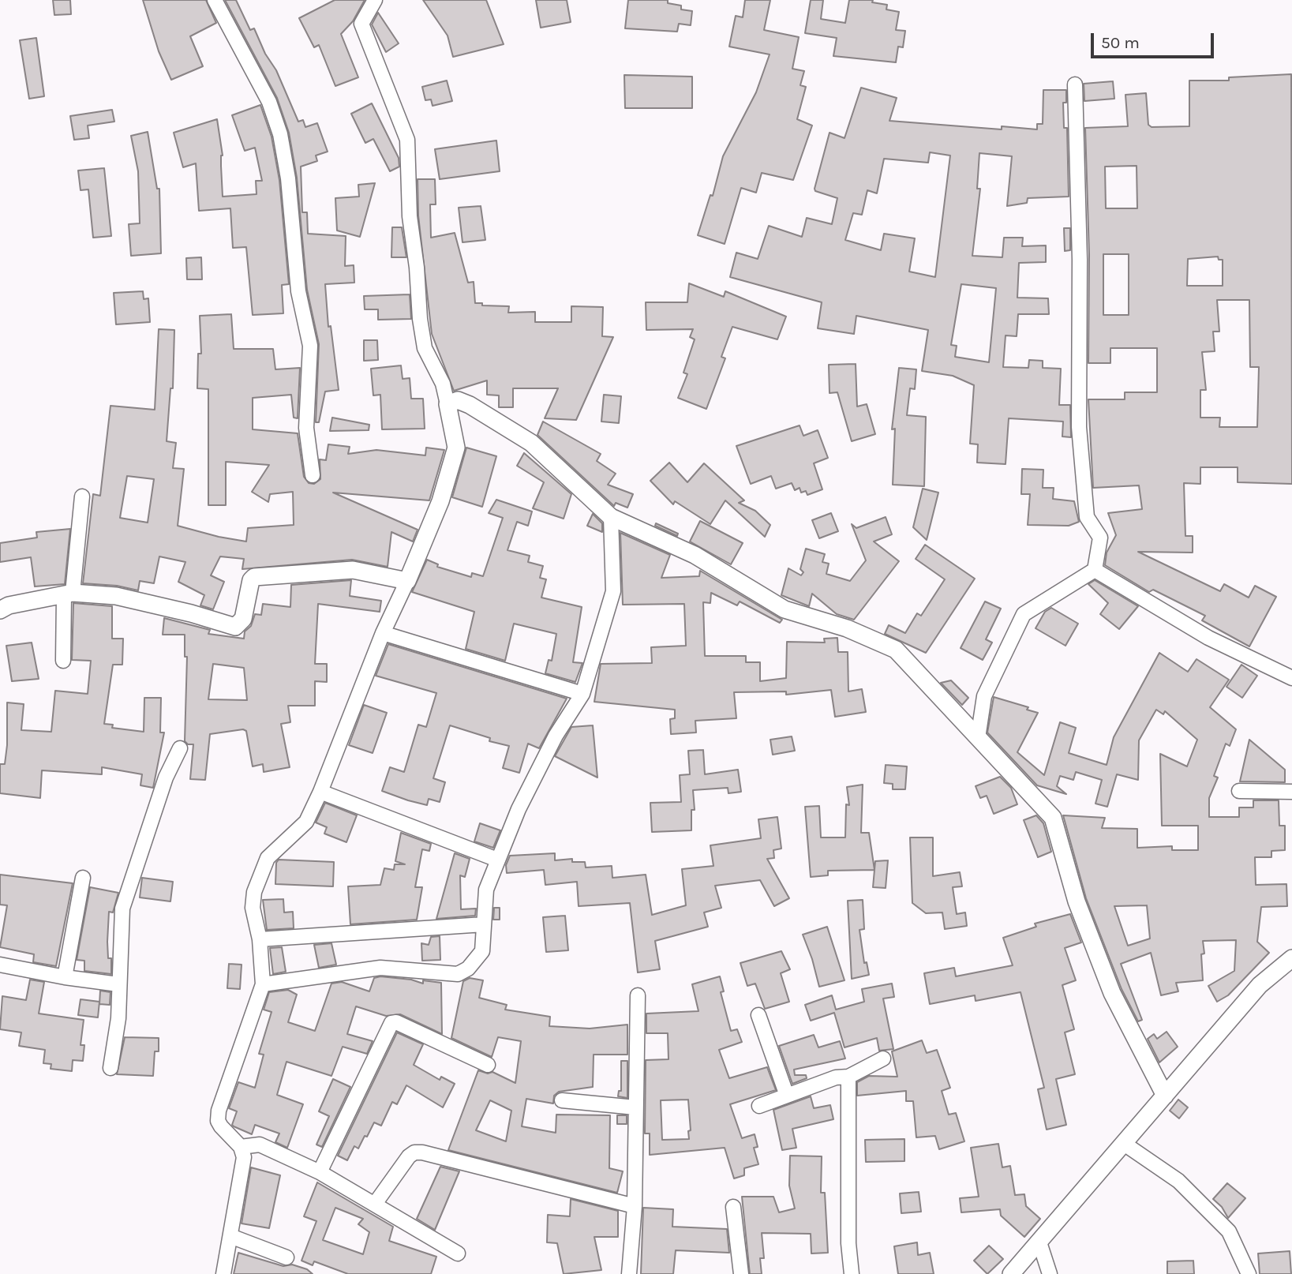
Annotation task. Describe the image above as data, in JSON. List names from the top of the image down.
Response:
{
  "scale_bar": "50 m"
}
